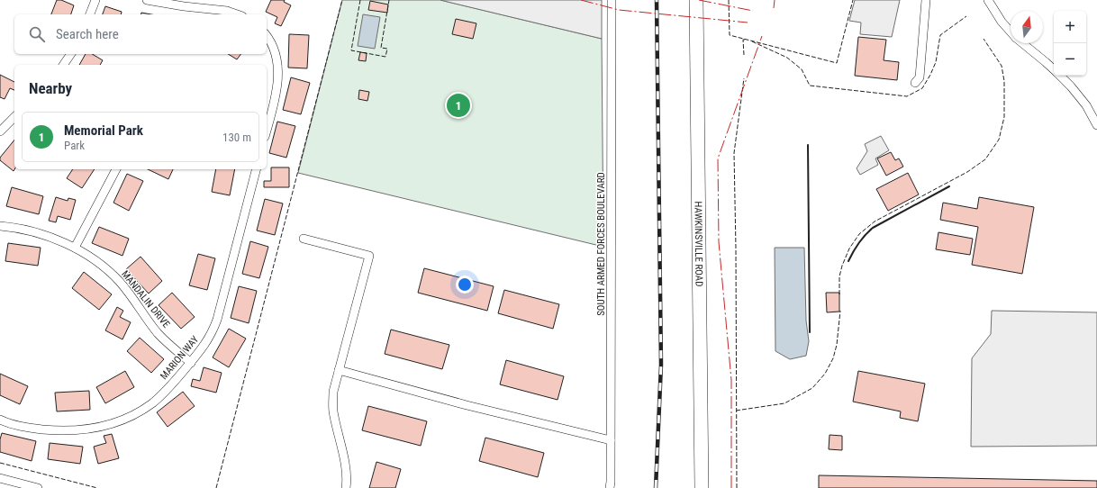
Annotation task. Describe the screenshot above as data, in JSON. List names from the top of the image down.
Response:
{
  "streets": {
    "main road": ["HAWKINSVILLE ROAD"],
    "street": ["SOUTH ARMED FORCES BOULEVARD", "MANDALIN DRIVE", "MARION WAY"]
  },
  "crossings": [
    ["MANDALIN DRIVE", "MARION WAY"]
  ],
  "north": "top",
  "page": {
    "map_buttons": ["+", "−"],
    "search": "Search here",
    "heading": "Nearby",
    "pins": "1",
    "list": [
      {
        "mark": "1",
        "name": "Memorial Park",
        "note": "Park",
        "value": "130 m"
      }
    ]
  }
}
